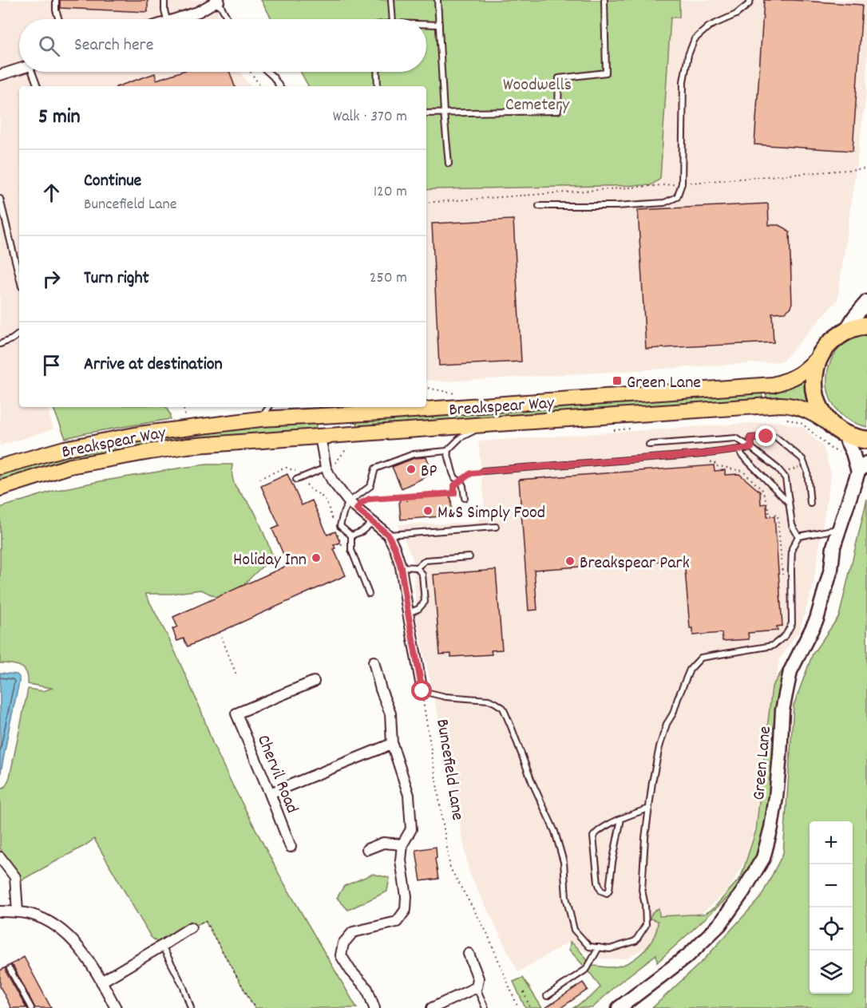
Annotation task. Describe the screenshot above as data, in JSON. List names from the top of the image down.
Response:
{
  "streets": {
    "main road": ["Breakspear Way"],
    "street": ["Green Lane", "Chervil Road"],
    "path": ["Buncefield Lane"]
  },
  "crossings": [
    ["Breakspear Way", "Green Lane"]
  ],
  "parks": ["Woodwells Cemetery"],
  "places": {
    "transit": ["Green Lane"],
    "other": [
      "BP",
      "M&S Simply Food",
      "Holiday Inn",
      "Breakspear Park"
    ]
  },
  "page": {
    "search": "Search here",
    "heading": ["5 min", "Walk · 370 m"],
    "list": [
      ["Continue", "Buncefield Lane", "120 m"],
      ["Turn right", "250 m"],
      "Arrive at destination"
    ],
    "map_buttons": ["+", "−"]
  }
}
